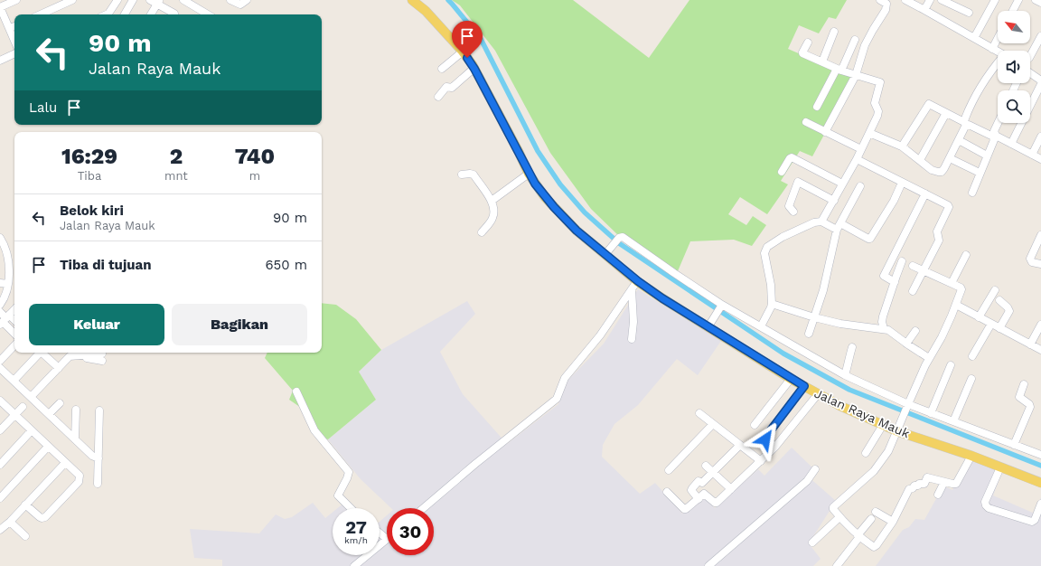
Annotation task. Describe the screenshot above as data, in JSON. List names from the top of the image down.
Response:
{
  "streets": {
    "main road": ["Jalan Raya Mauk"]
  },
  "north": "top left",
  "page": {
    "turn": ["90 m", "Jalan Raya Mauk"],
    "then": "Lalu",
    "eta": [
      "16:29",
      "Tiba",
      "2",
      "mnt",
      "740",
      "m"
    ],
    "list": [
      {
        "name": "Belok kiri",
        "note": "Jalan Raya Mauk",
        "value": "90 m"
      },
      {
        "name": "Tiba di tujuan",
        "value": "650 m"
      }
    ],
    "buttons": ["Keluar", "Bagikan"],
    "speed": "27 km/h",
    "limit": "30"
  }
}
